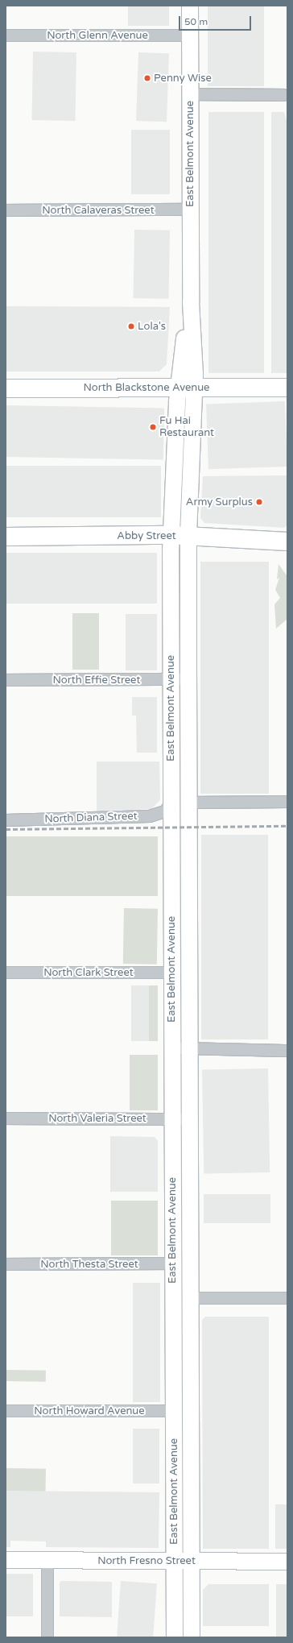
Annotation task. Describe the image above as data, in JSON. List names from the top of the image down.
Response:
{
  "streets": {
    "main road": [
      "East Belmont Avenue",
      "North Blackstone Avenue",
      "Abby Street",
      "North Fresno Street"
    ],
    "street": [
      "North Glenn Avenue",
      "North Calaveras Street",
      "North Effie Street",
      "North Diana Street",
      "North Clark Street",
      "North Valeria Street",
      "North Thesta Street",
      "North Howard Avenue"
    ]
  },
  "crossings": [
    ["North Glenn Avenue", "East Belmont Avenue"],
    ["East Belmont Avenue", "North Calaveras Street"],
    ["East Belmont Avenue", "North Blackstone Avenue"],
    ["East Belmont Avenue", "Abby Street"],
    ["East Belmont Avenue", "North Effie Street"],
    ["East Belmont Avenue", "North Diana Street"],
    ["East Belmont Avenue", "North Clark Street"],
    ["East Belmont Avenue", "North Valeria Street"],
    ["East Belmont Avenue", "North Thesta Street"],
    ["East Belmont Avenue", "North Howard Avenue"],
    ["East Belmont Avenue", "North Fresno Street"]
  ],
  "places": [
    "Penny Wise",
    "Lola's",
    "Fu Hai Restaurant",
    "Army Surplus"
  ],
  "scale_bar": "50 m"
}
